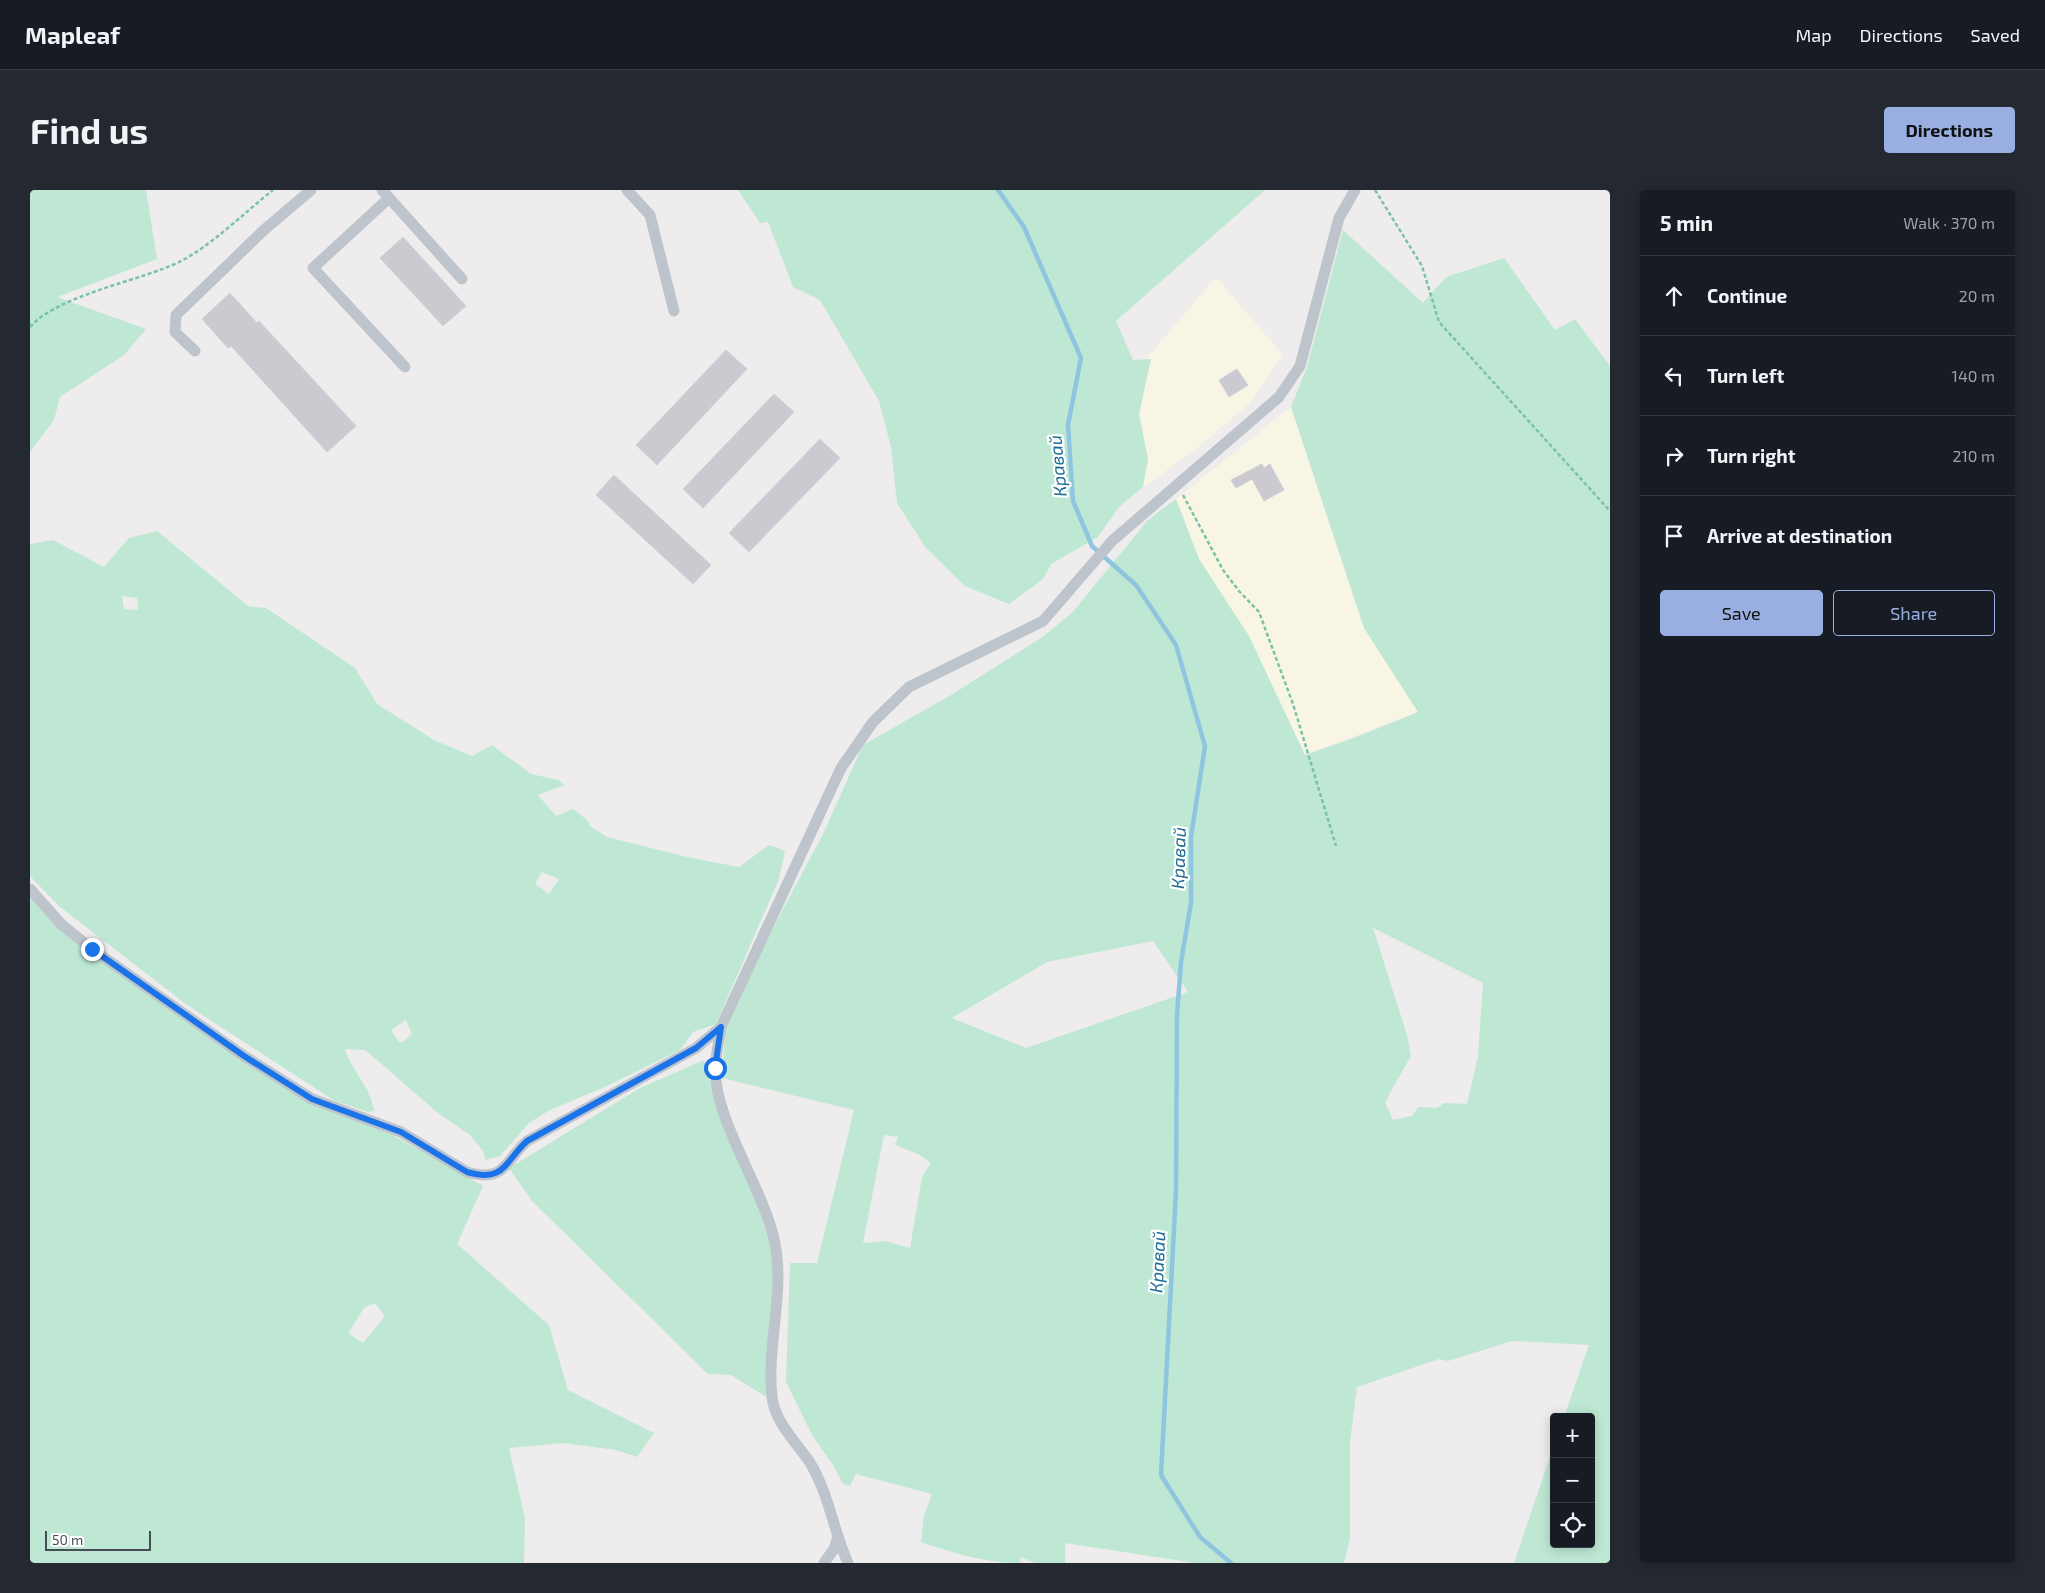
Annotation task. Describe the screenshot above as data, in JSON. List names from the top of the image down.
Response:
{
  "water": ["Кравай"],
  "scale_bar": "50 m",
  "page": {
    "header": "Mapleaf",
    "nav": ["Map", "Directions", "Saved"],
    "buttons": [
      "Directions",
      ["Save", "Share"]
    ],
    "title": "Find us",
    "heading": ["5 min", "Walk · 370 m"],
    "list": [
      ["Continue", "20 m"],
      ["Turn left", "140 m"],
      ["Turn right", "210 m"],
      "Arrive at destination"
    ],
    "map_buttons": ["+", "−"],
    "scale": "50 m"
  }
}
